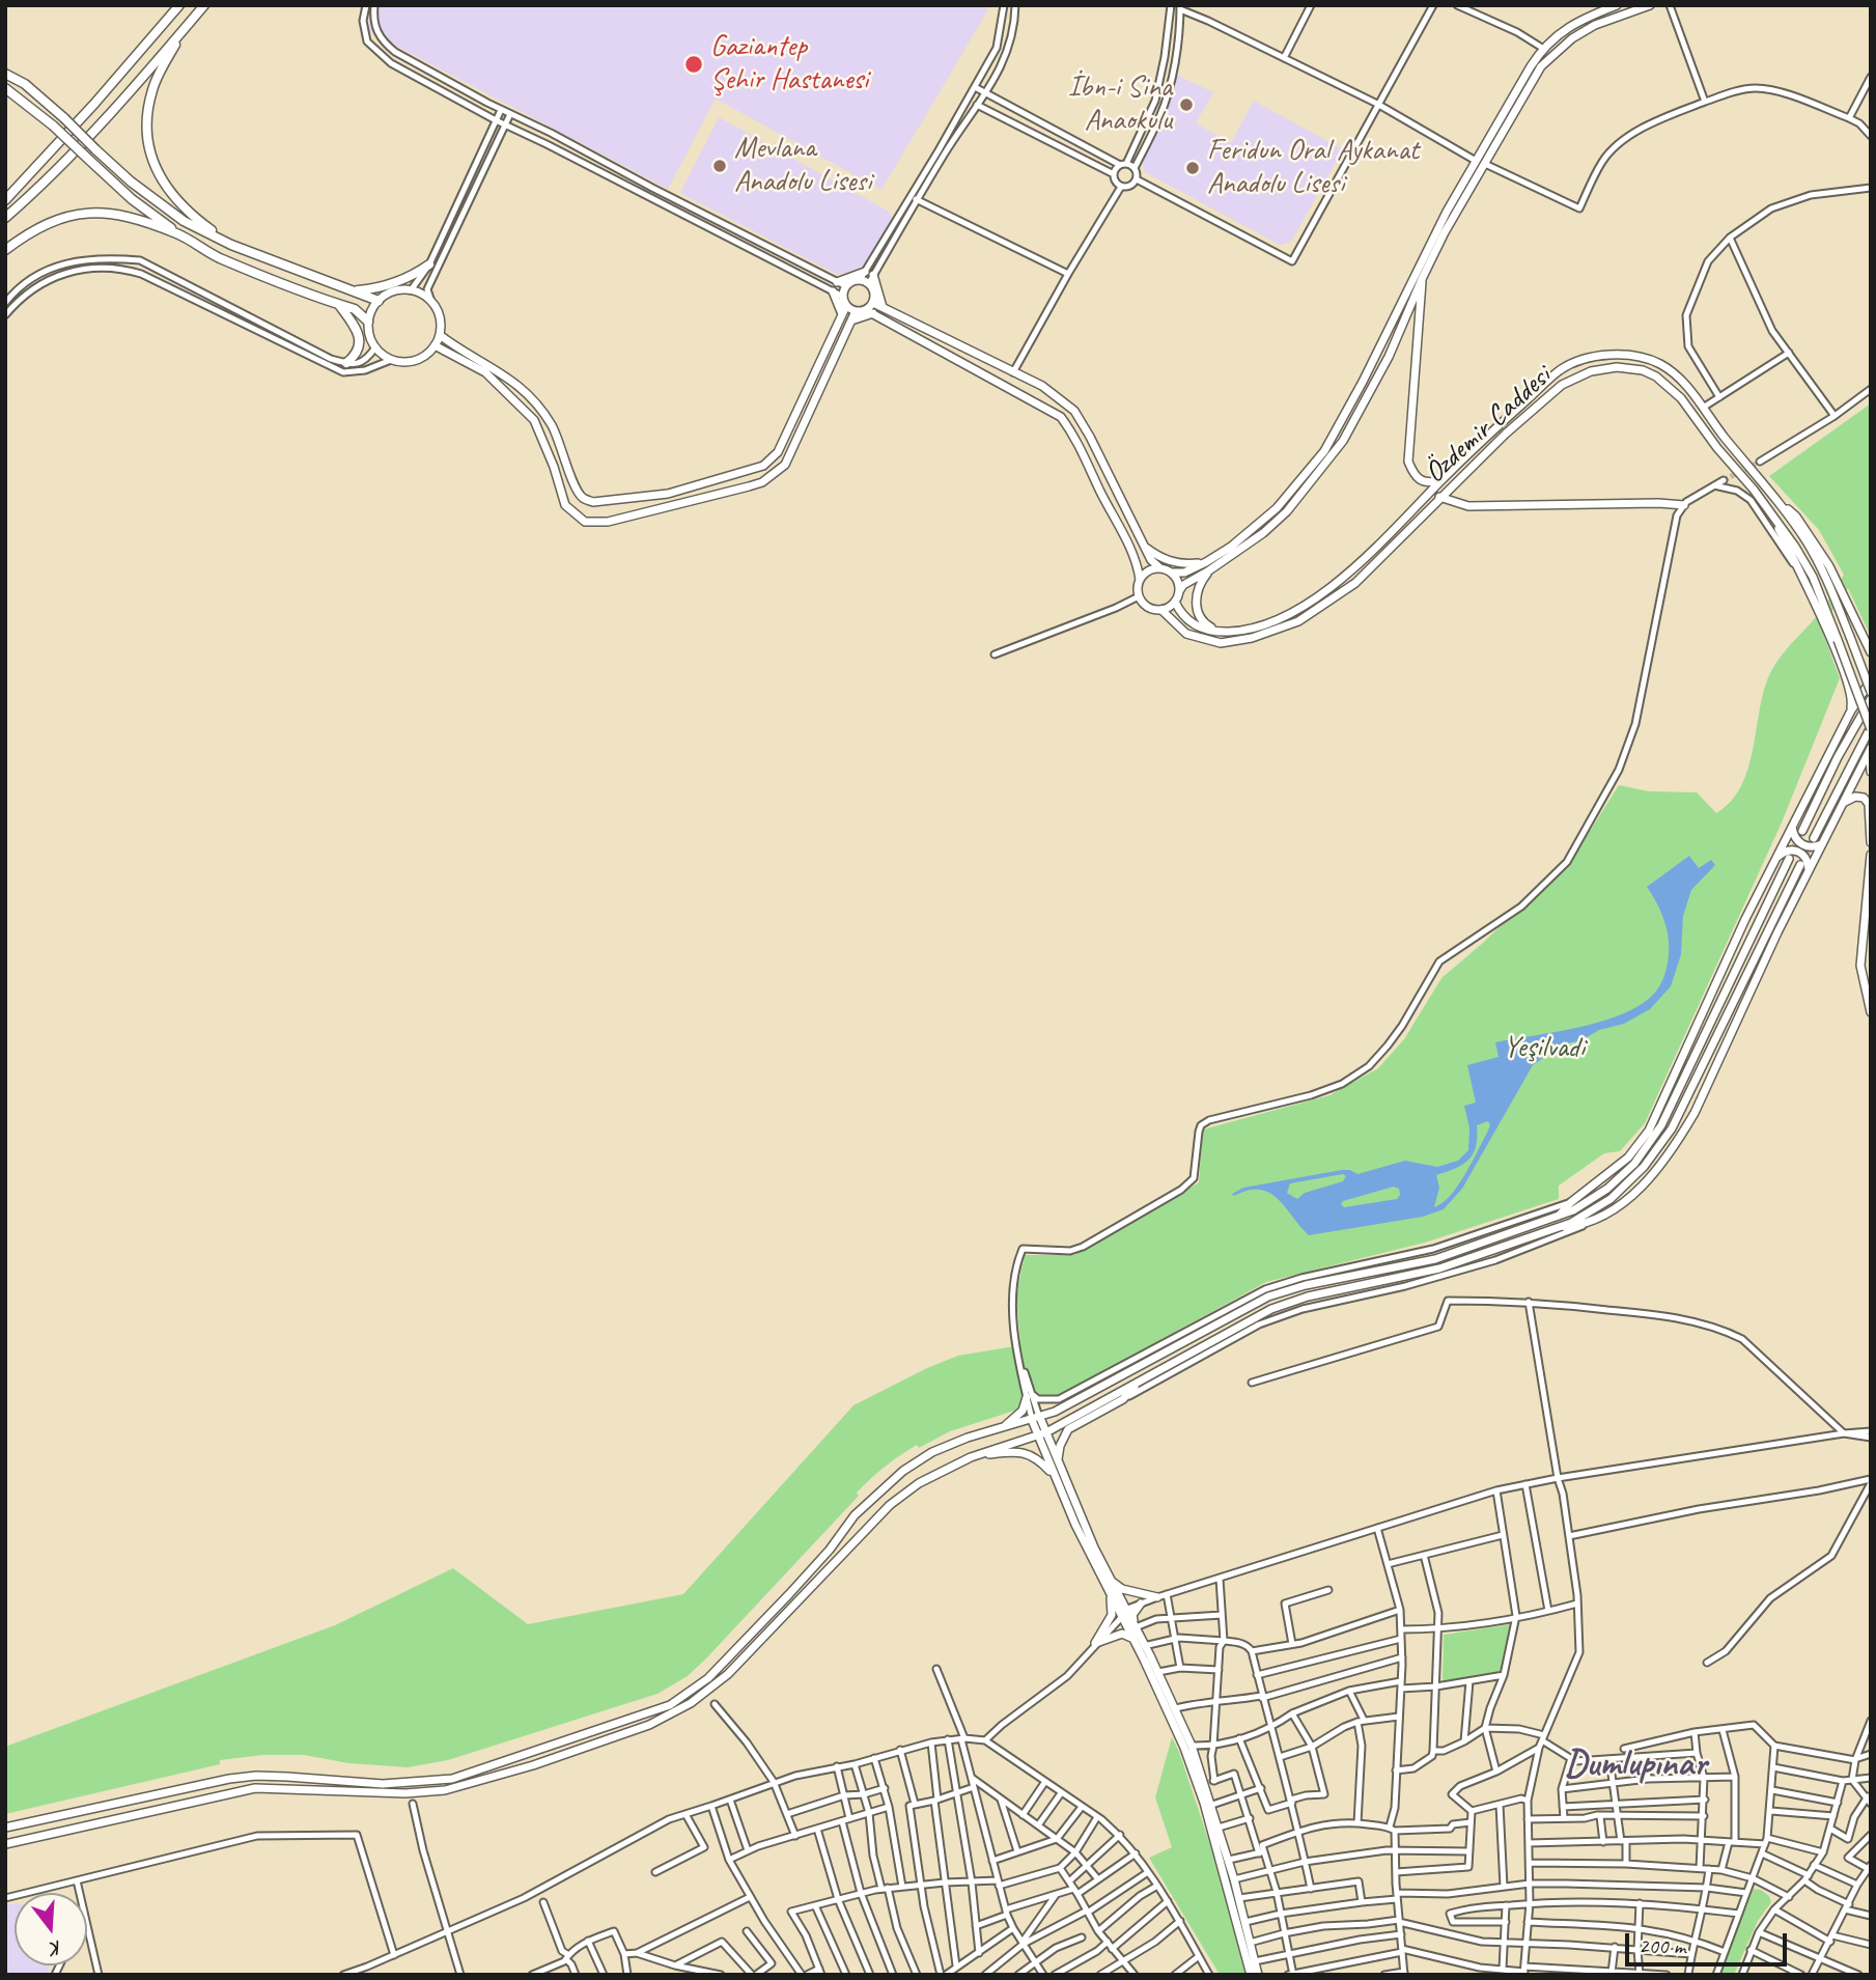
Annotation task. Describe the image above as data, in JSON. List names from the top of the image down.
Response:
{
  "streets": {
    "main road": ["Özdemir Caddesi"]
  },
  "districts": ["Dumlupınar"],
  "parks": ["Yeşilvadi"],
  "places": [
    "Gaziantep Şehir Hastanesi",
    "İbn-i Sina Anaokulu",
    "Mevlana Anadolu Lisesi",
    "Feridun Oral Aykanat Anadolu Lisesi"
  ],
  "scale_bar": "200 m",
  "north": "bottom"
}
